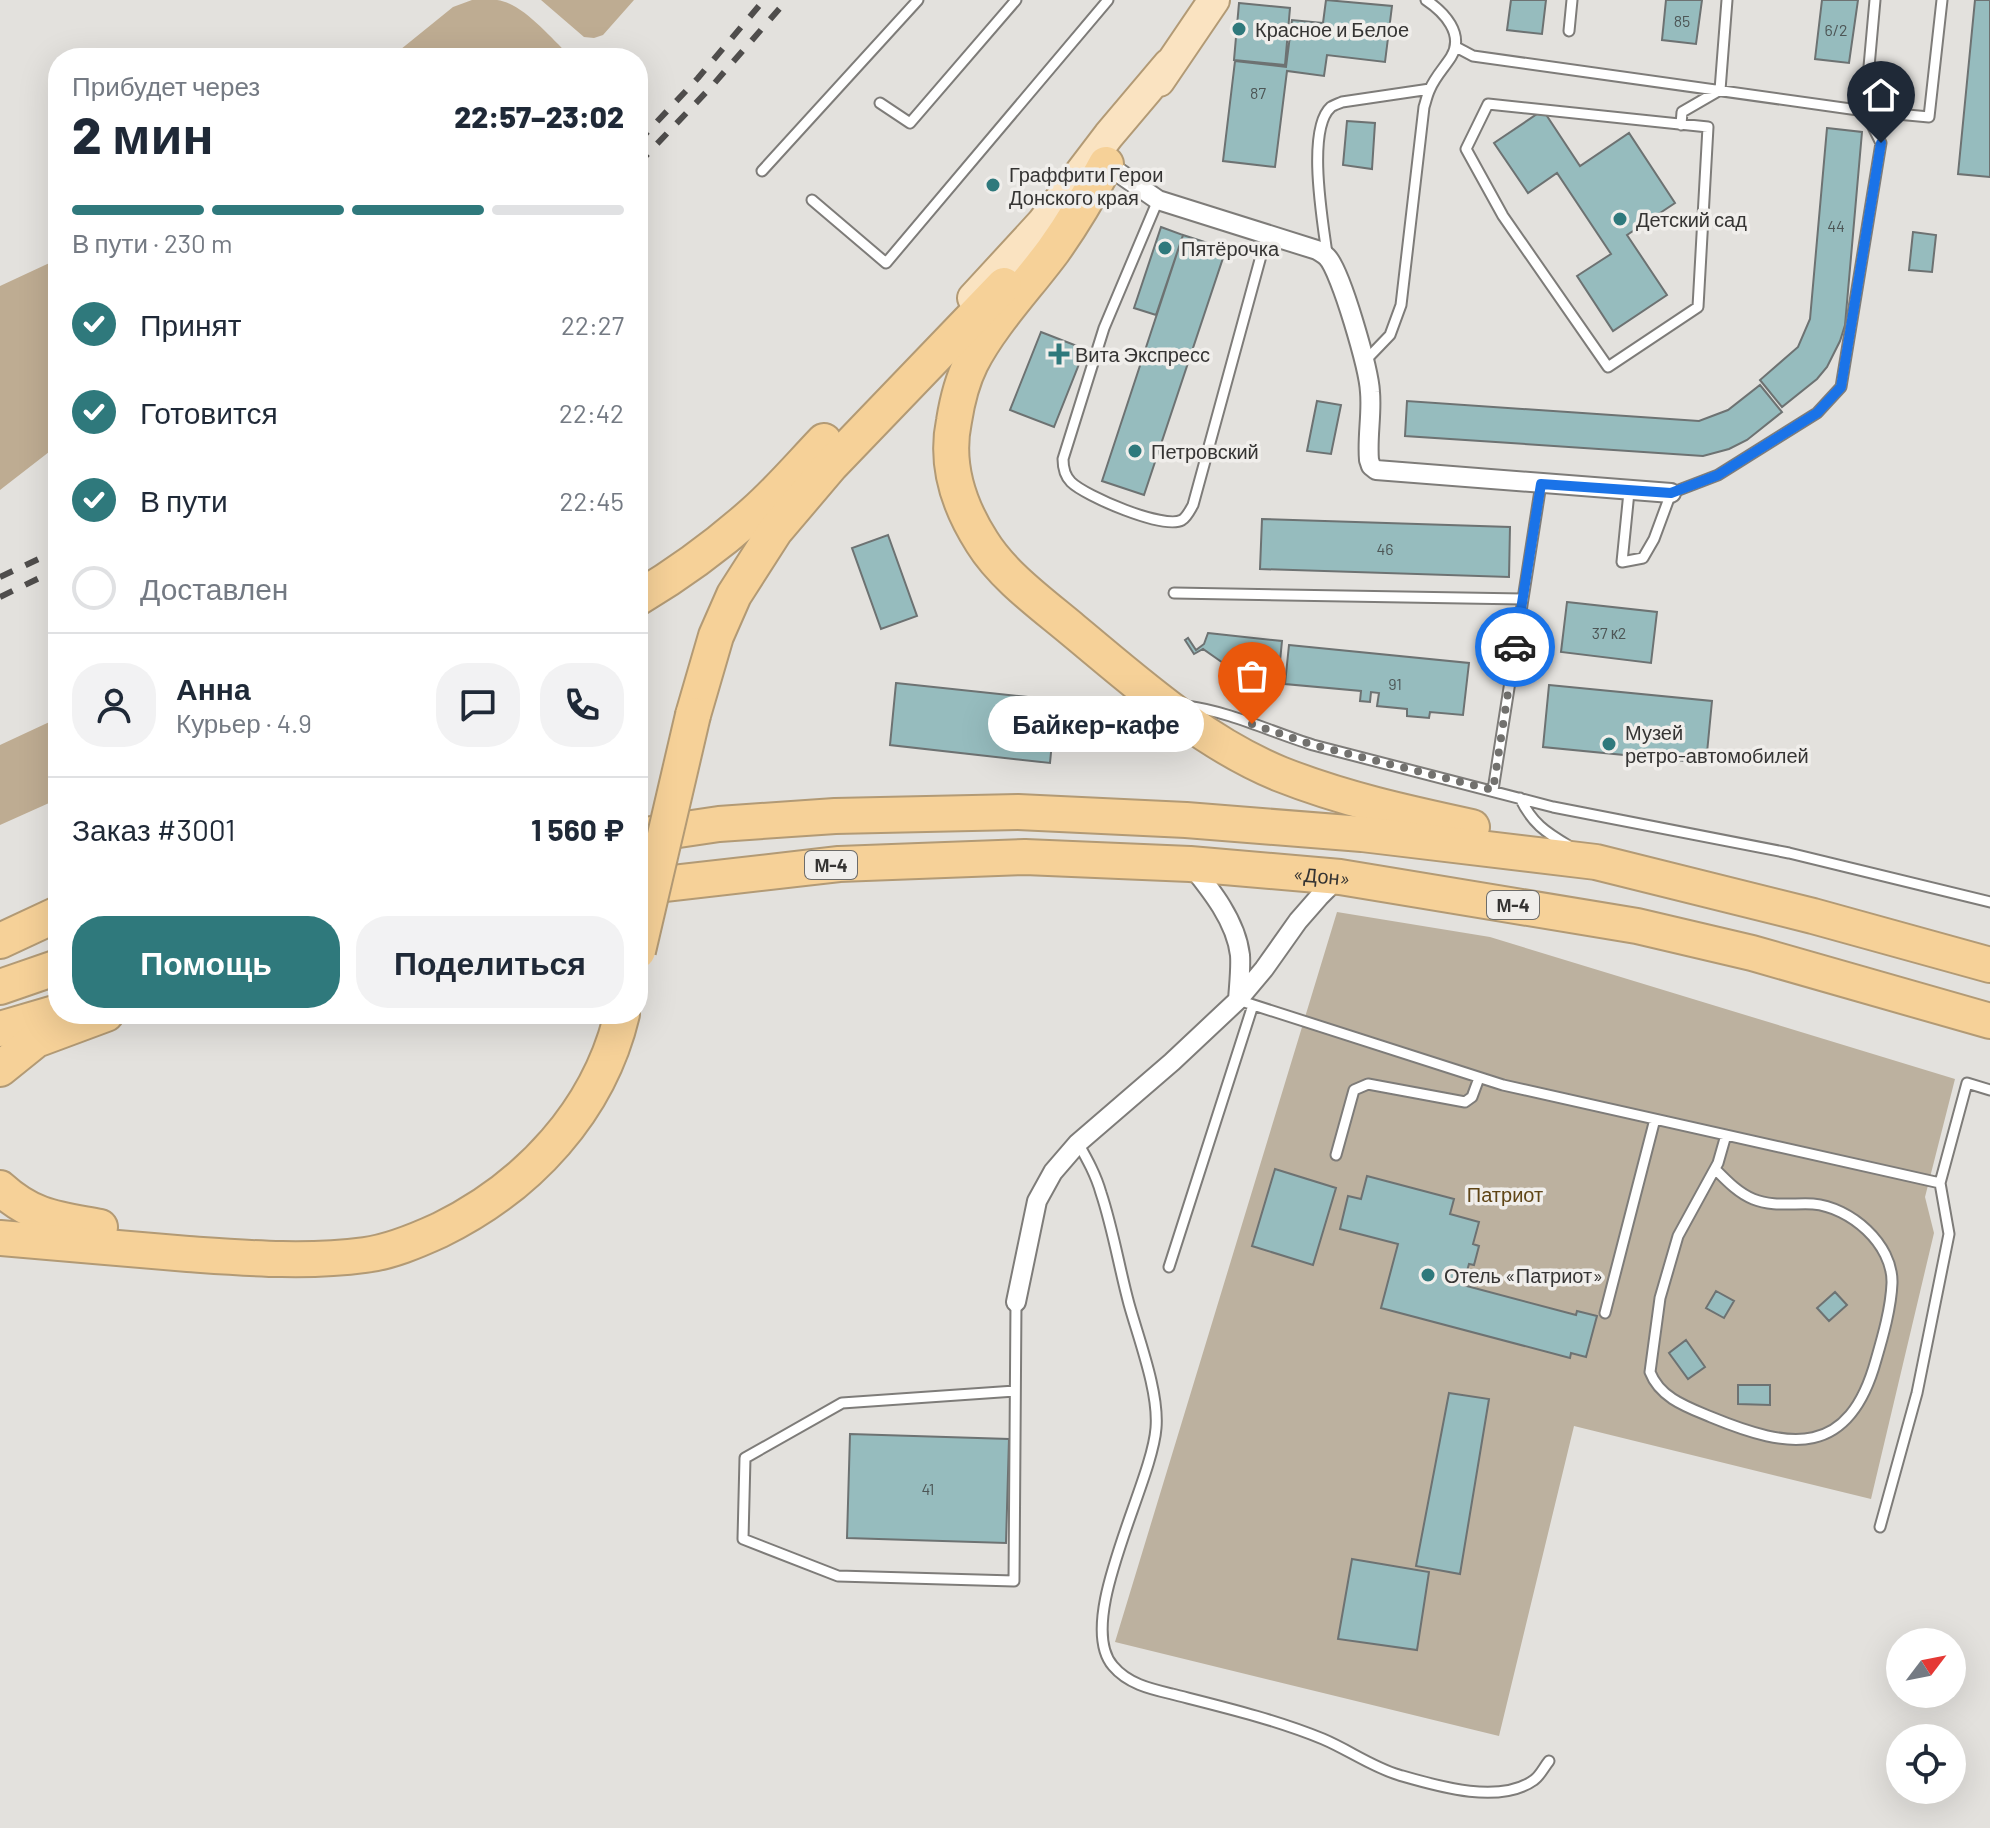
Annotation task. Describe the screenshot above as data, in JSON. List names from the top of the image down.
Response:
{
  "streets": {
    "highway": ["М-4", "«Дон»"]
  },
  "parks": ["Патриот"],
  "places": {
    "other": [
      "Красное и Белое",
      "Граффити Герои Донского края",
      "Детский сад",
      "Пятёрочка",
      "Петровский",
      "Байкер-кафе",
      "Музей ретро-автомобилей",
      "Отель «Патриот»"
    ],
    "health": ["Вита Экспресс"]
  },
  "house_numbers": [
    "85",
    "6/2",
    "87",
    "44",
    "46",
    "37 к2",
    "91",
    "41"
  ],
  "north": "top right",
  "page": {
    "heading": ["2 мин", "Прибудет через", "22:57–23:02"],
    "panel": [
      "Анна",
      "Курьер · 4.9",
      "Заказ #3001",
      "1 560 ₽"
    ],
    "bar": "В пути · 230 m",
    "list": [
      ["Принят", "22:27"],
      ["Готовится", "22:42"],
      ["В пути", "22:45"],
      "Доставлен"
    ],
    "bubble": "Байкер-кафе",
    "buttons": ["Помощь", "Поделиться"]
  }
}
